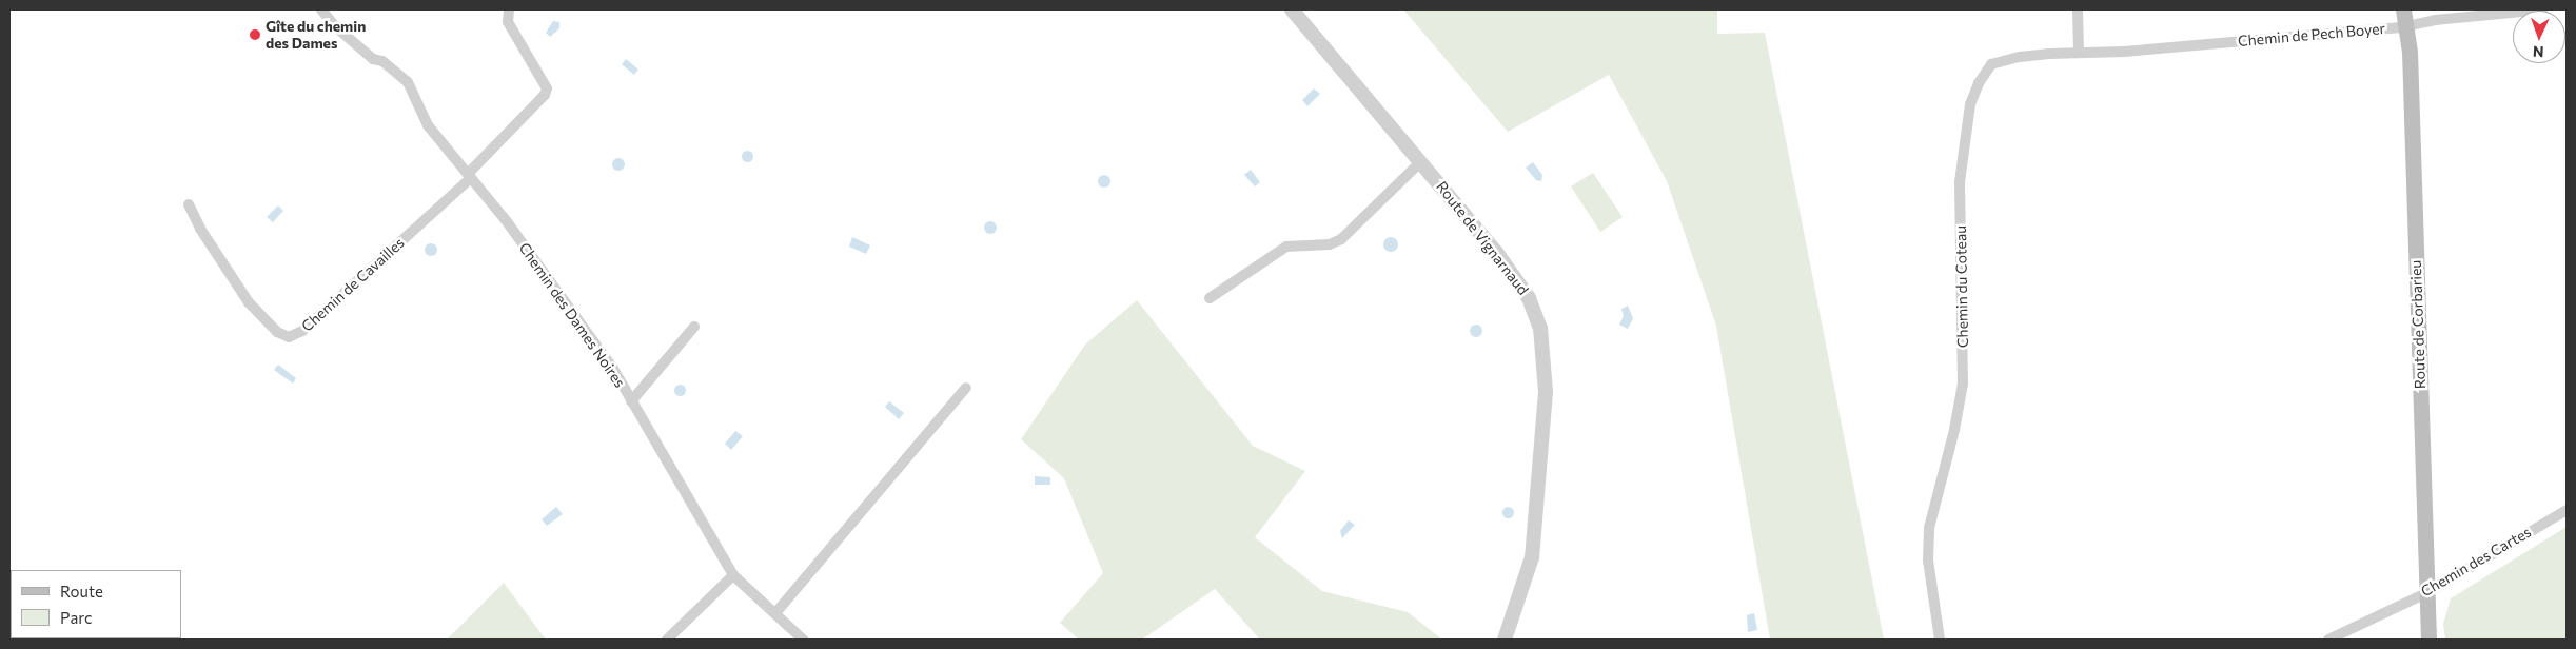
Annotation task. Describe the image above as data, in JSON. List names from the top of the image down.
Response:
{
  "streets": {
    "main road": ["Route de Corbarieu"],
    "street": [
      "Chemin de Pech Boyer",
      "Route de Vignarnaud",
      "Chemin de Cavailles",
      "Chemin du Coteau",
      "Chemin des Dames Noires",
      "Chemin des Cartes"
    ]
  },
  "crossings": [
    ["Chemin de Pech Boyer", "Chemin du Coteau"],
    ["Chemin de Pech Boyer", "Route de Corbarieu"],
    ["Chemin de Cavailles", "Chemin des Dames Noires"],
    ["Route de Corbarieu", "Chemin des Cartes"]
  ],
  "places": ["Gîte du chemin des Dames"],
  "legend": ["Route", "Parc"],
  "north": "bottom"
}
